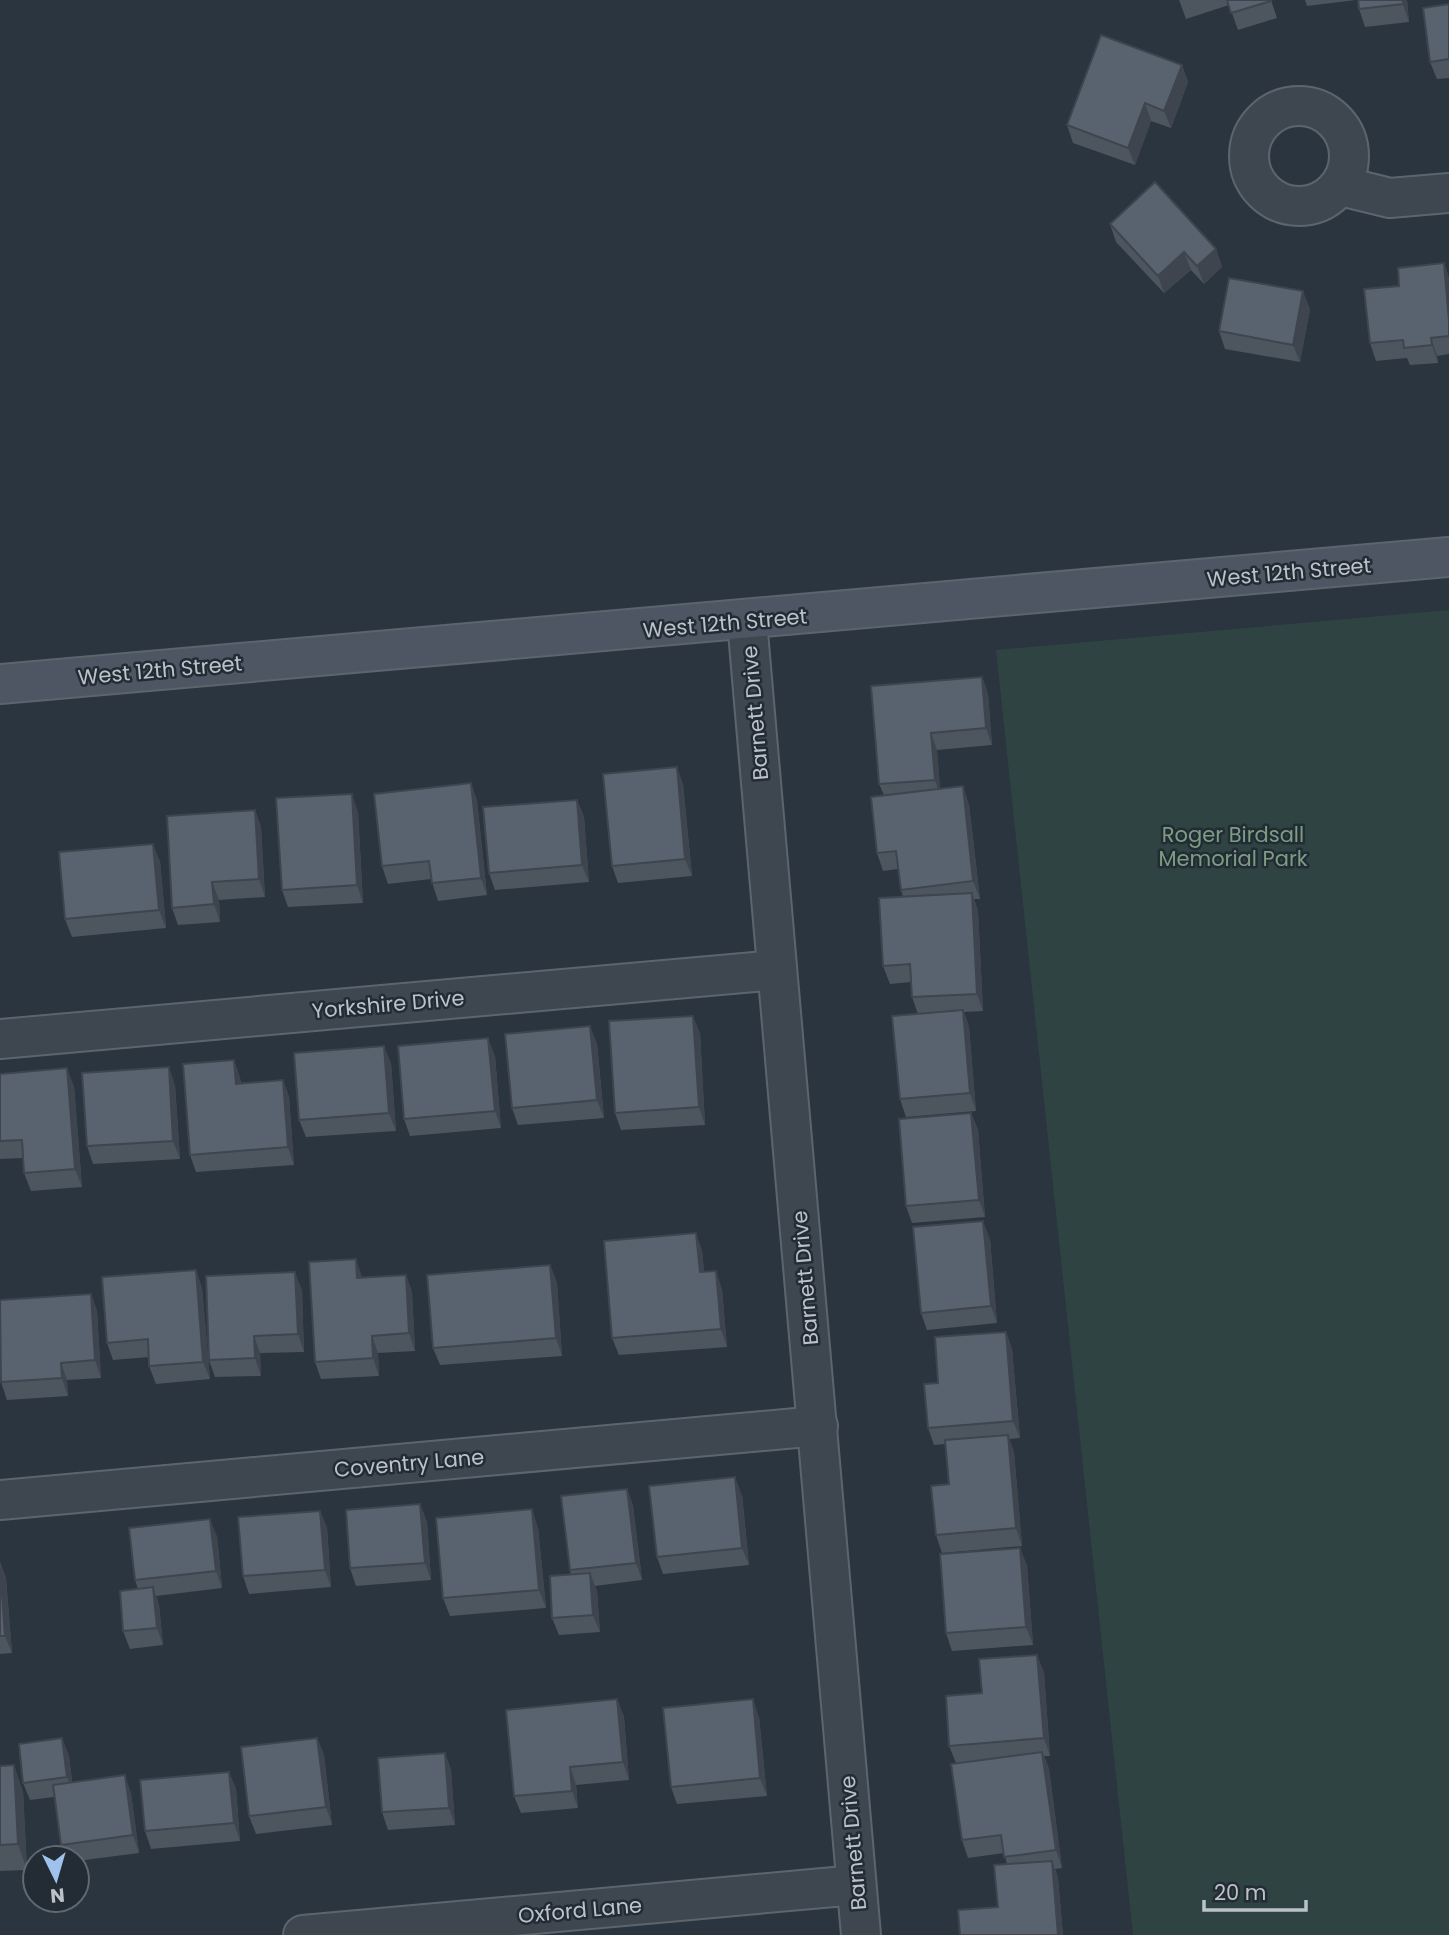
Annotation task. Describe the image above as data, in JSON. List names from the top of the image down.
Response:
{
  "streets": {
    "main road": ["West 12th Street"],
    "street": [
      "Barnett Drive",
      "Yorkshire Drive",
      "Coventry Lane",
      "Oxford Lane"
    ]
  },
  "crossings": [
    ["West 12th Street", "Barnett Drive"],
    ["Barnett Drive", "Yorkshire Drive"],
    ["Barnett Drive", "Coventry Lane"],
    ["Barnett Drive", "Oxford Lane"]
  ],
  "parks": ["Roger Birdsall Memorial Park"],
  "scale_bar": "20 m",
  "north": "bottom"
}
